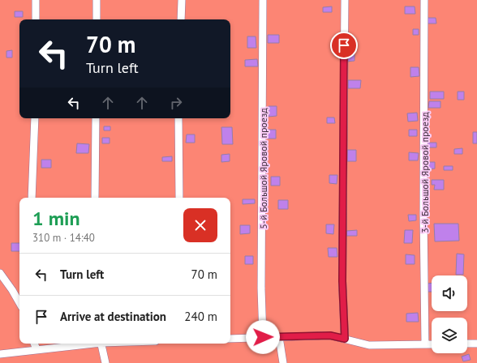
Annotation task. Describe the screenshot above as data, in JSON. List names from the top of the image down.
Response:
{
  "streets": {
    "street": ["5-й Большой Яровой проезд", "3-й Большой Яровой проезд"]
  },
  "page": {
    "turn": ["70 m", "Turn left"],
    "heading": ["1 min", "310 m · 14:40"],
    "list": [
      {
        "name": "Turn left",
        "value": "70 m"
      },
      {
        "name": "Arrive at destination",
        "value": "240 m"
      }
    ]
  }
}
